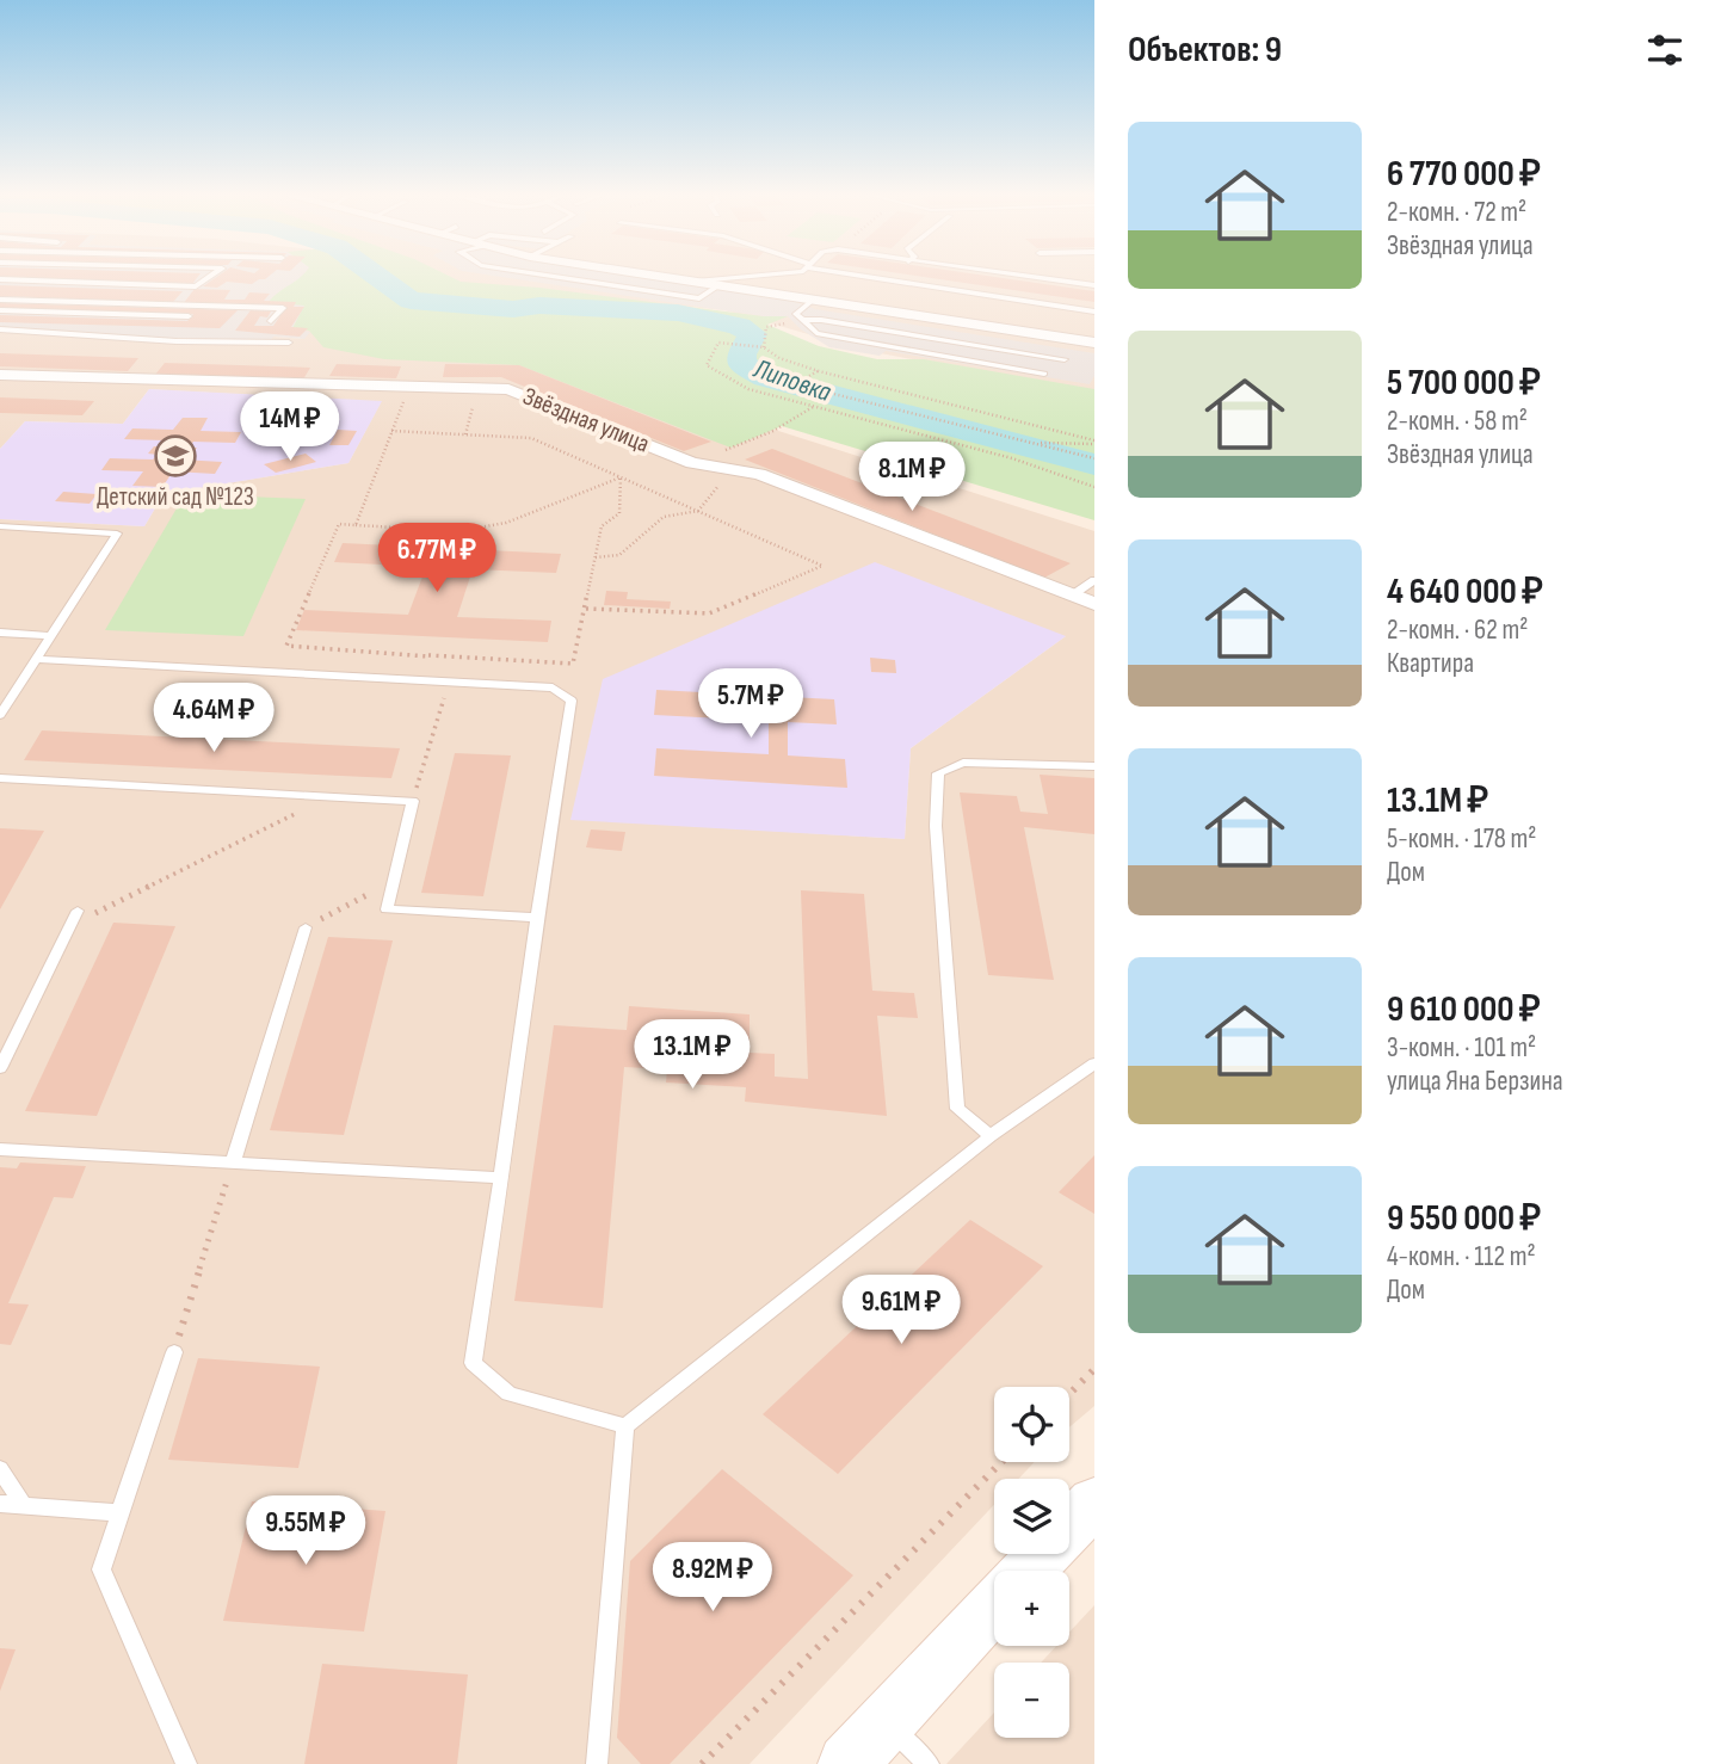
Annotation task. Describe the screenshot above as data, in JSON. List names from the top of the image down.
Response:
{
  "streets": {
    "street": ["Звёздная улица"]
  },
  "water": ["Липовка"],
  "places": {
    "school or university": ["Детский сад №123"]
  },
  "page": {
    "heading": "Объектов: 9",
    "list": [
      {
        "name": "6 770 000 ₽",
        "note": "2-комн. · 72 m² · Звёздная улица"
      },
      {
        "name": "5 700 000 ₽",
        "note": "2-комн. · 58 m² · Звёздная улица"
      },
      {
        "name": "4 640 000 ₽",
        "note": "2-комн. · 62 m² · Квартира"
      },
      {
        "name": "13.1M ₽",
        "note": "5-комн. · 178 m² · Дом"
      },
      {
        "name": "9 610 000 ₽",
        "note": "3-комн. · 101 m² · улица Яна Берзина"
      },
      {
        "name": "9 550 000 ₽",
        "note": "4-комн. · 112 m² · Дом"
      }
    ],
    "price": [
      "14M ₽",
      "8.1M ₽",
      "6.77M ₽",
      "5.7M ₽",
      "4.64M ₽",
      "13.1M ₽",
      "9.61M ₽",
      "9.55M ₽",
      "8.92M ₽"
    ],
    "map_buttons": ["+", "−"]
  }
}
